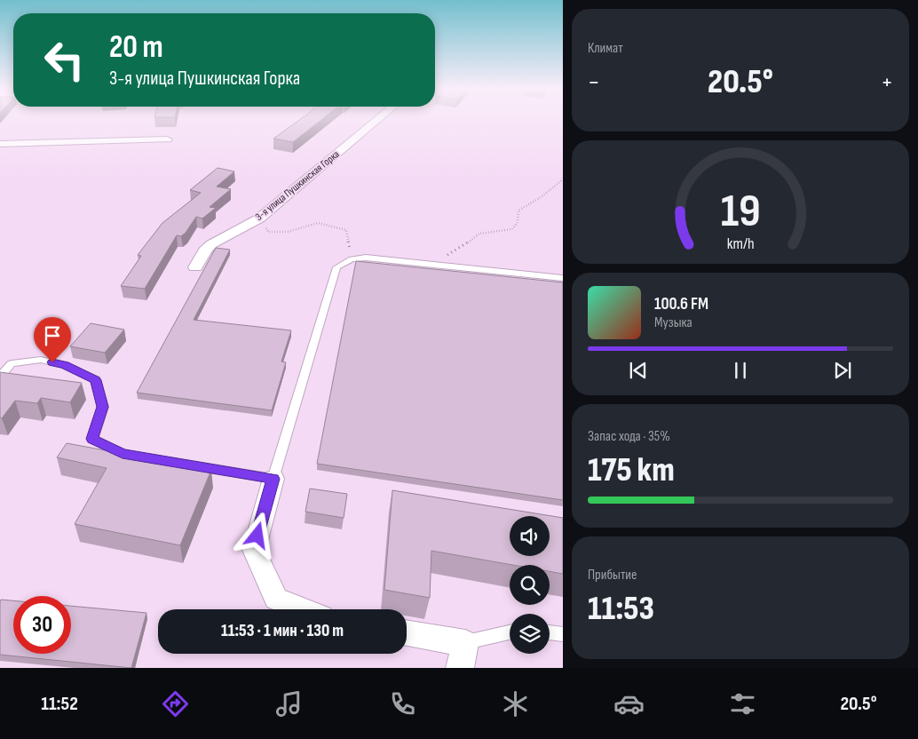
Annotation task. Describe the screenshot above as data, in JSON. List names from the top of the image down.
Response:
{
  "streets": {
    "street": ["3-я улица Пушкинская Горка"]
  },
  "page": {
    "tile": [
      "Климат",
      ["Запас хода · 35%", "175 km"],
      ["Прибытие", "11:53"]
    ],
    "turn": ["20 m", "3-я улица Пушкинская Горка"],
    "heat": ["−", "20.5°", "+"],
    "song": ["100.6 FM", "Музыка"],
    "limit": "30",
    "trip": "11:53 · 1 мин · 130 m",
    "tabs": ["11:52", "20.5°"],
    "gauge": ["19", "km/h"]
  }
}
